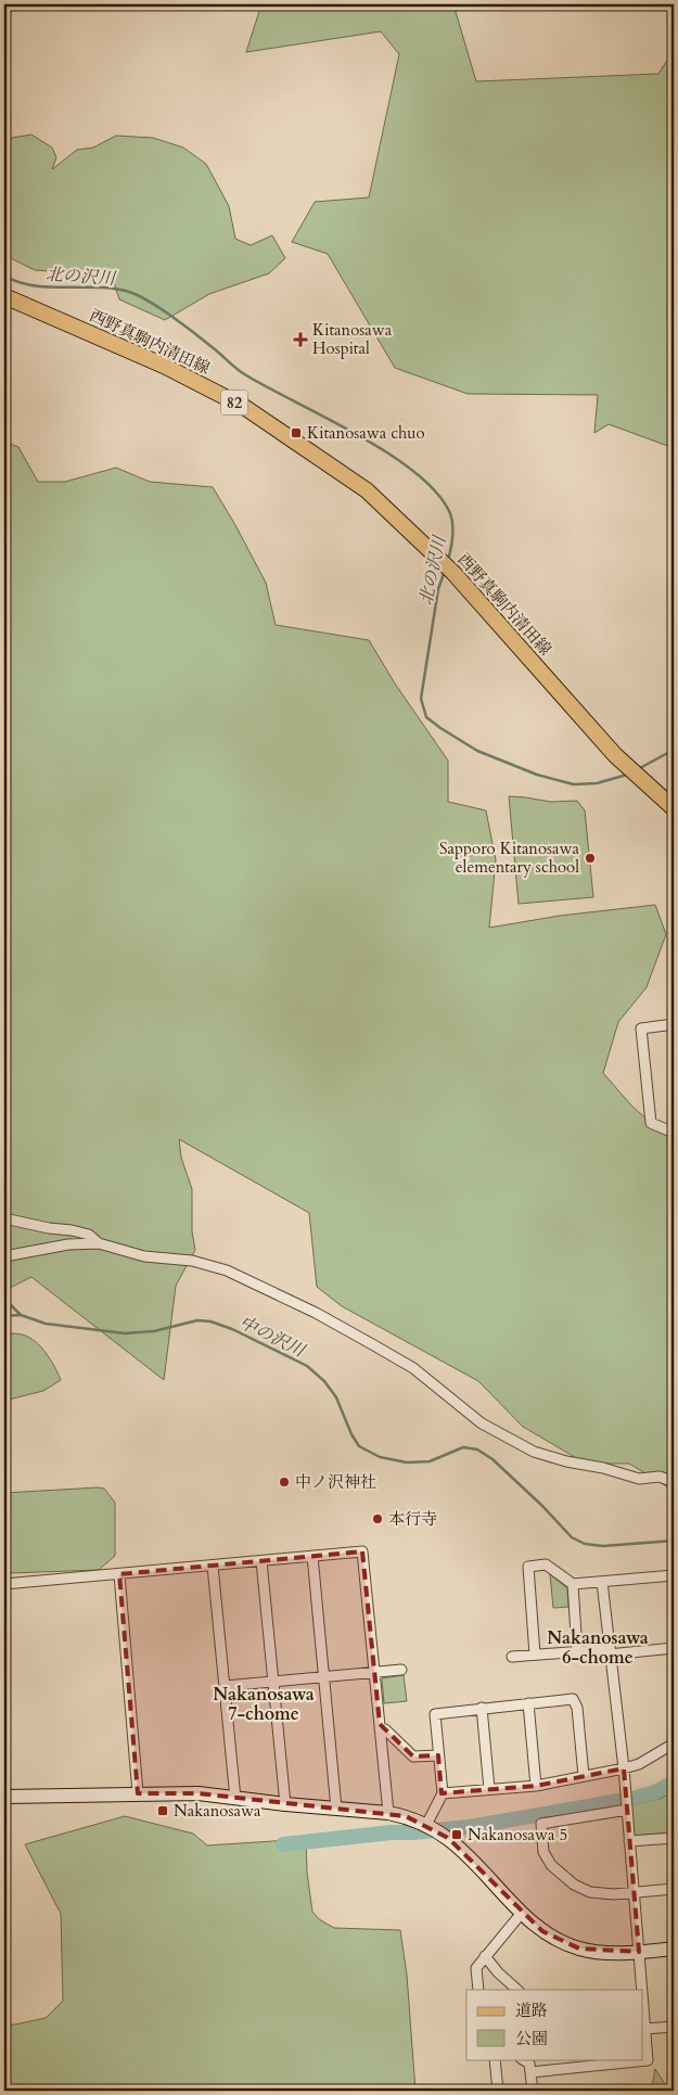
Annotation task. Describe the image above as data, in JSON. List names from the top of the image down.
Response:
{
  "streets": {
    "main road": ["西野真駒内清田線", "82"]
  },
  "districts": ["Nakanosawa 6-chome", "Nakanosawa 7-chome"],
  "water": ["北の沢川", "中の沢川"],
  "places": {
    "health": ["Kitanosawa Hospital"],
    "transit": ["Kitanosawa chuo", "Nakanosawa", "Nakanosawa 5"],
    "other": ["Sapporo Kitanosawa elementary school", "中ノ沢神社", "本行寺"]
  },
  "legend": ["道路", "公園"]
}
